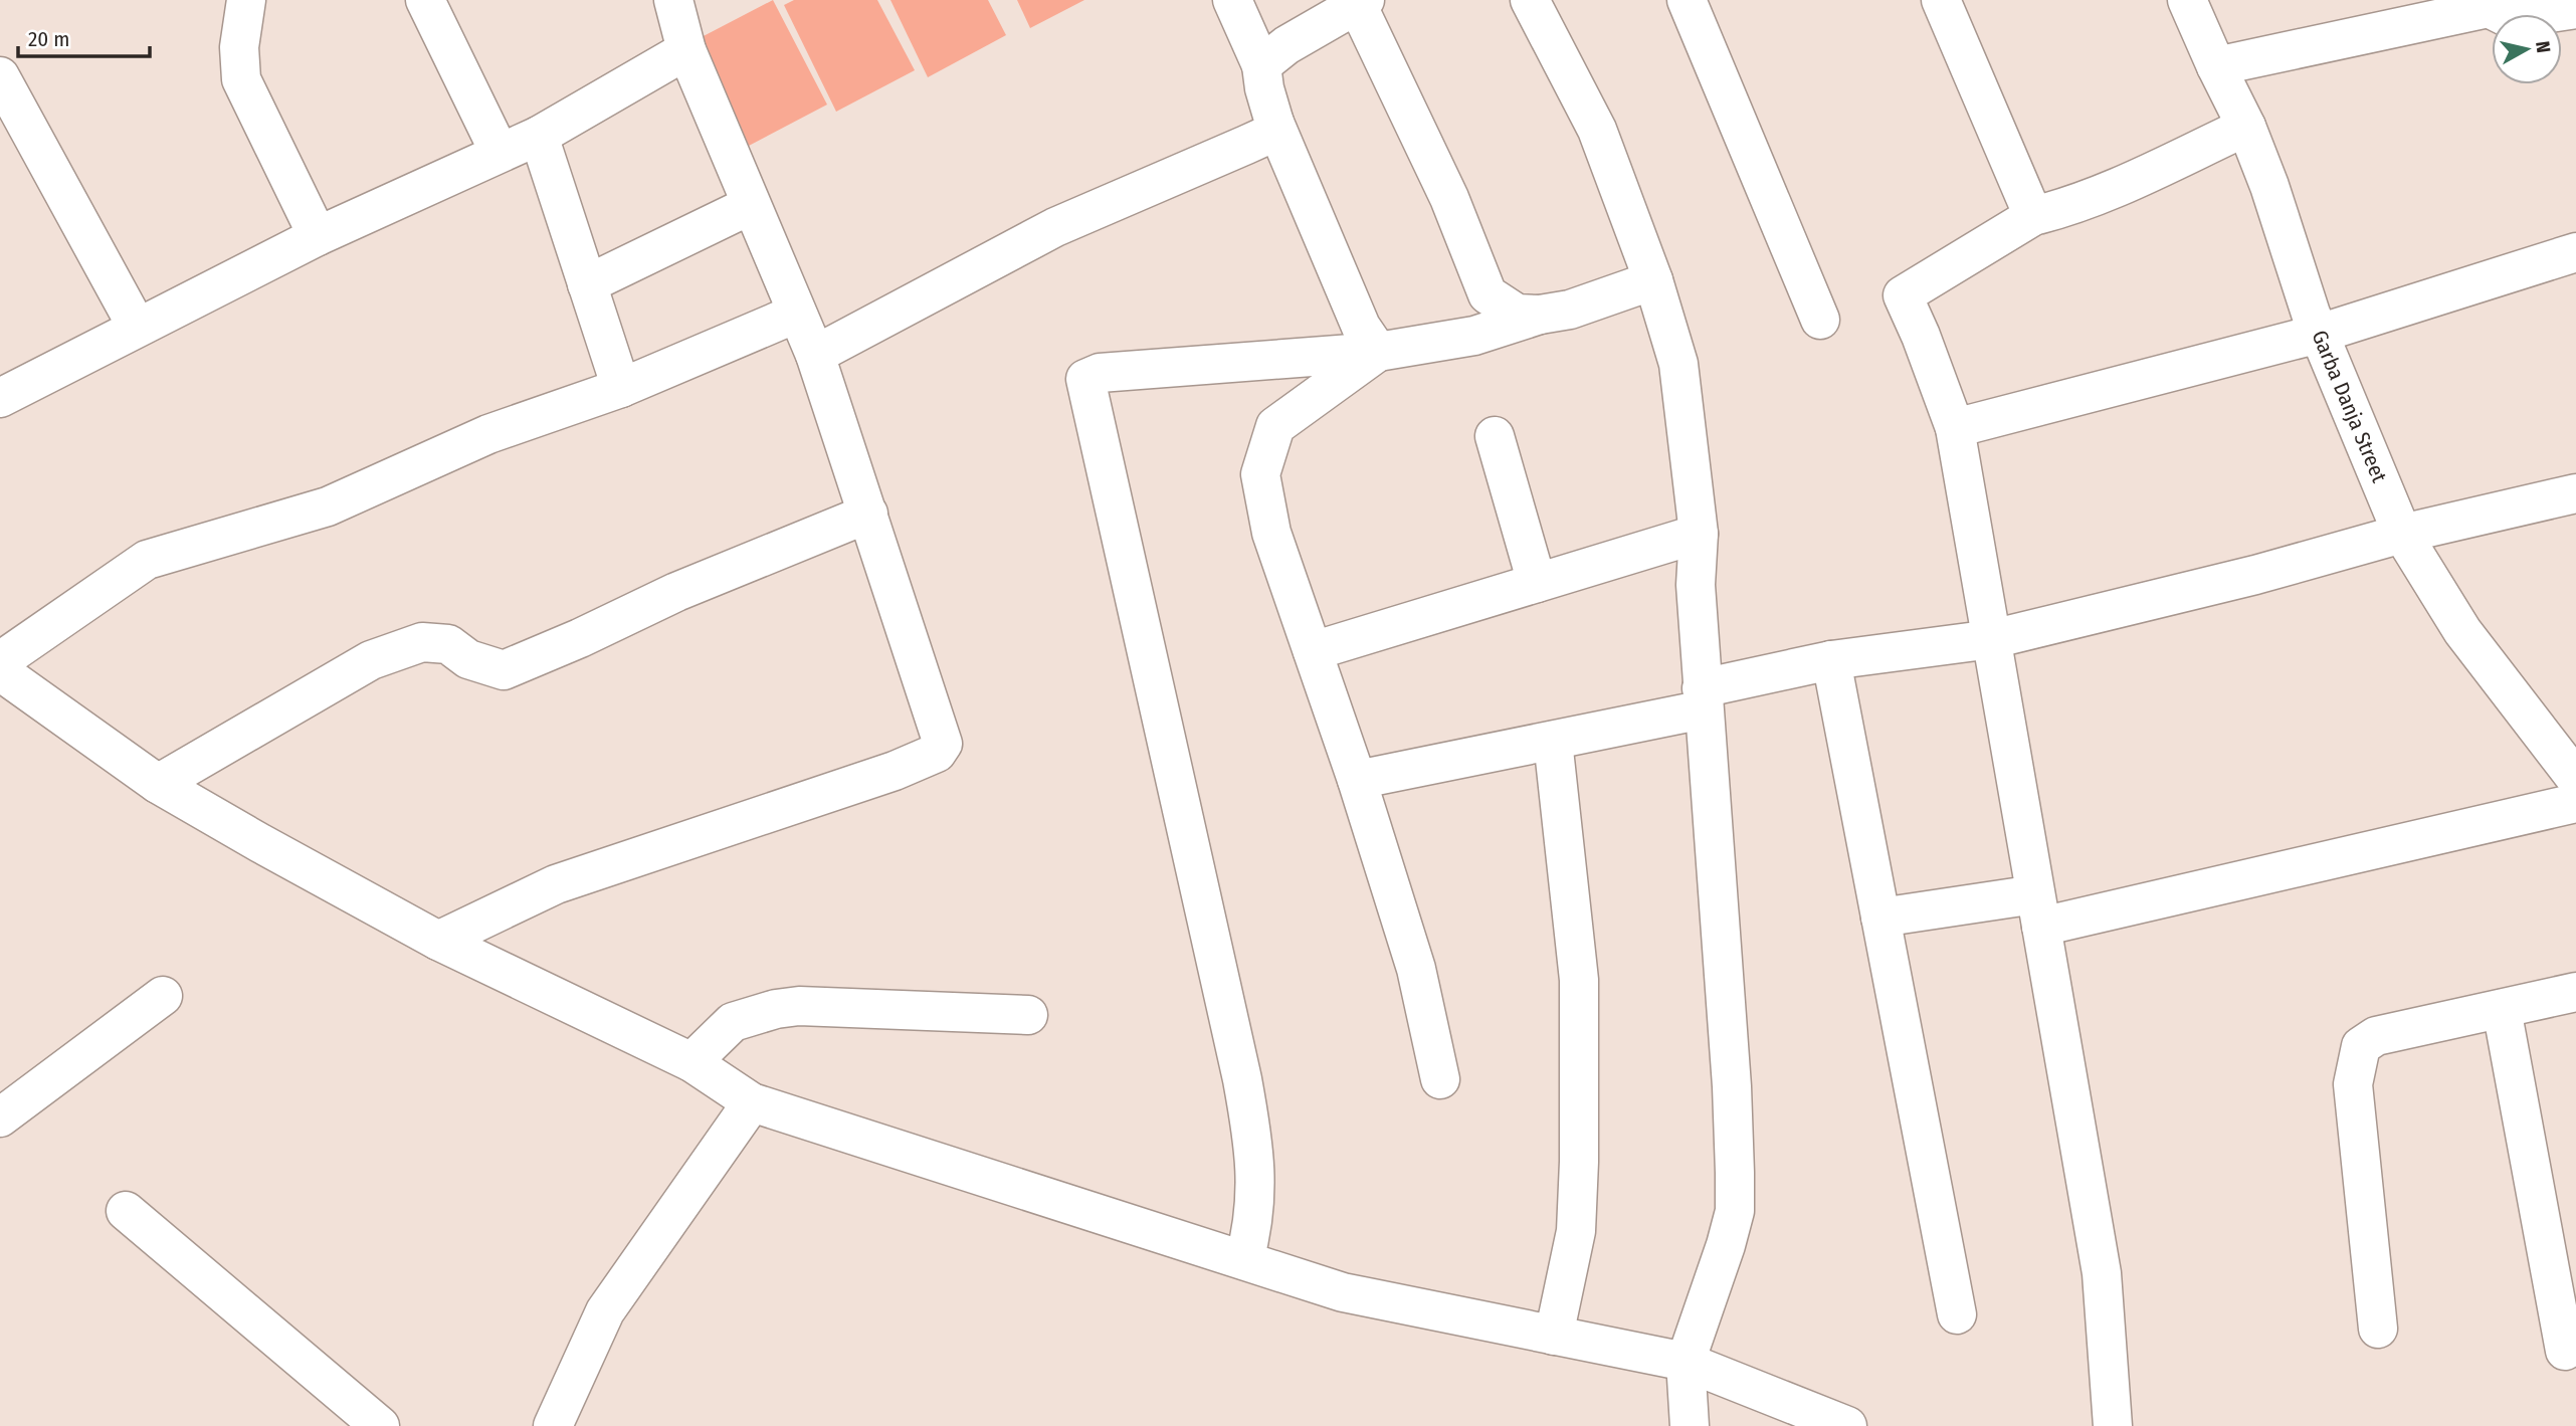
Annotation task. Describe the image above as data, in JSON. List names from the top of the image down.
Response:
{
  "streets": {
    "street": ["Garba Danja Street"]
  },
  "scale_bar": "20 m",
  "north": "right"
}
